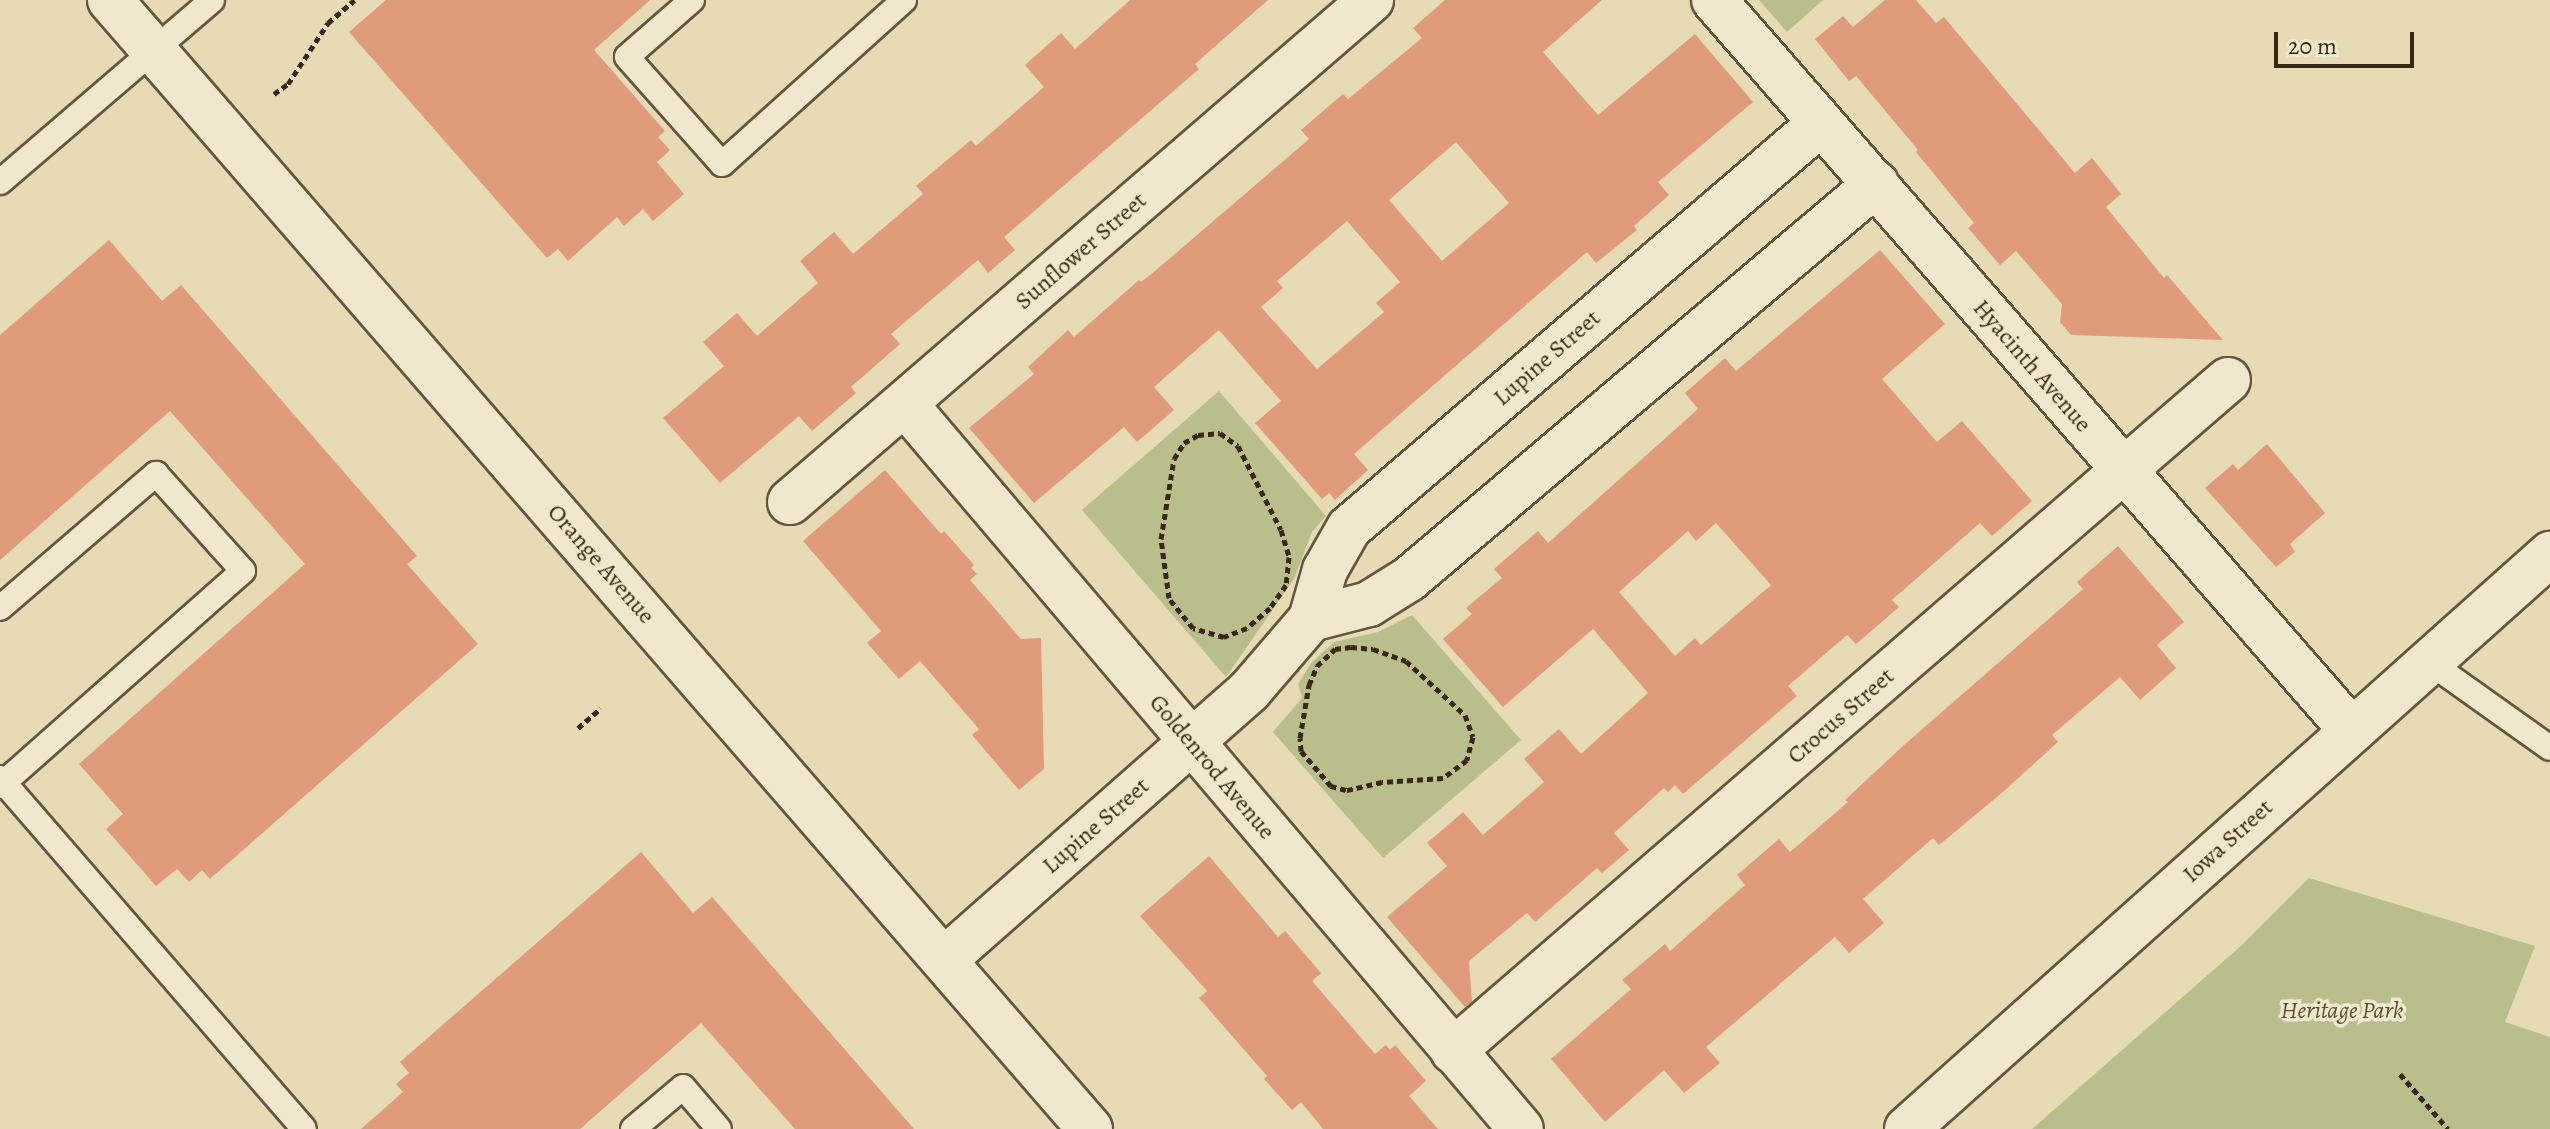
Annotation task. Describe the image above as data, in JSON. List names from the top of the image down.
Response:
{
  "streets": {
    "street": [
      "Sunflower Street",
      "Lupine Street",
      "Hyacinth Avenue",
      "Orange Avenue",
      "Crocus Street",
      "Goldenrod Avenue",
      "Iowa Street"
    ]
  },
  "crossings": [
    ["Sunflower Street", "Goldenrod Avenue"],
    ["Lupine Street", "Hyacinth Avenue"],
    ["Lupine Street", "Orange Avenue"],
    ["Lupine Street", "Goldenrod Avenue"],
    ["Hyacinth Avenue", "Crocus Street"],
    ["Hyacinth Avenue", "Iowa Street"],
    ["Crocus Street", "Goldenrod Avenue"]
  ],
  "parks": ["Heritage Park"],
  "scale_bar": "20 m"
}
